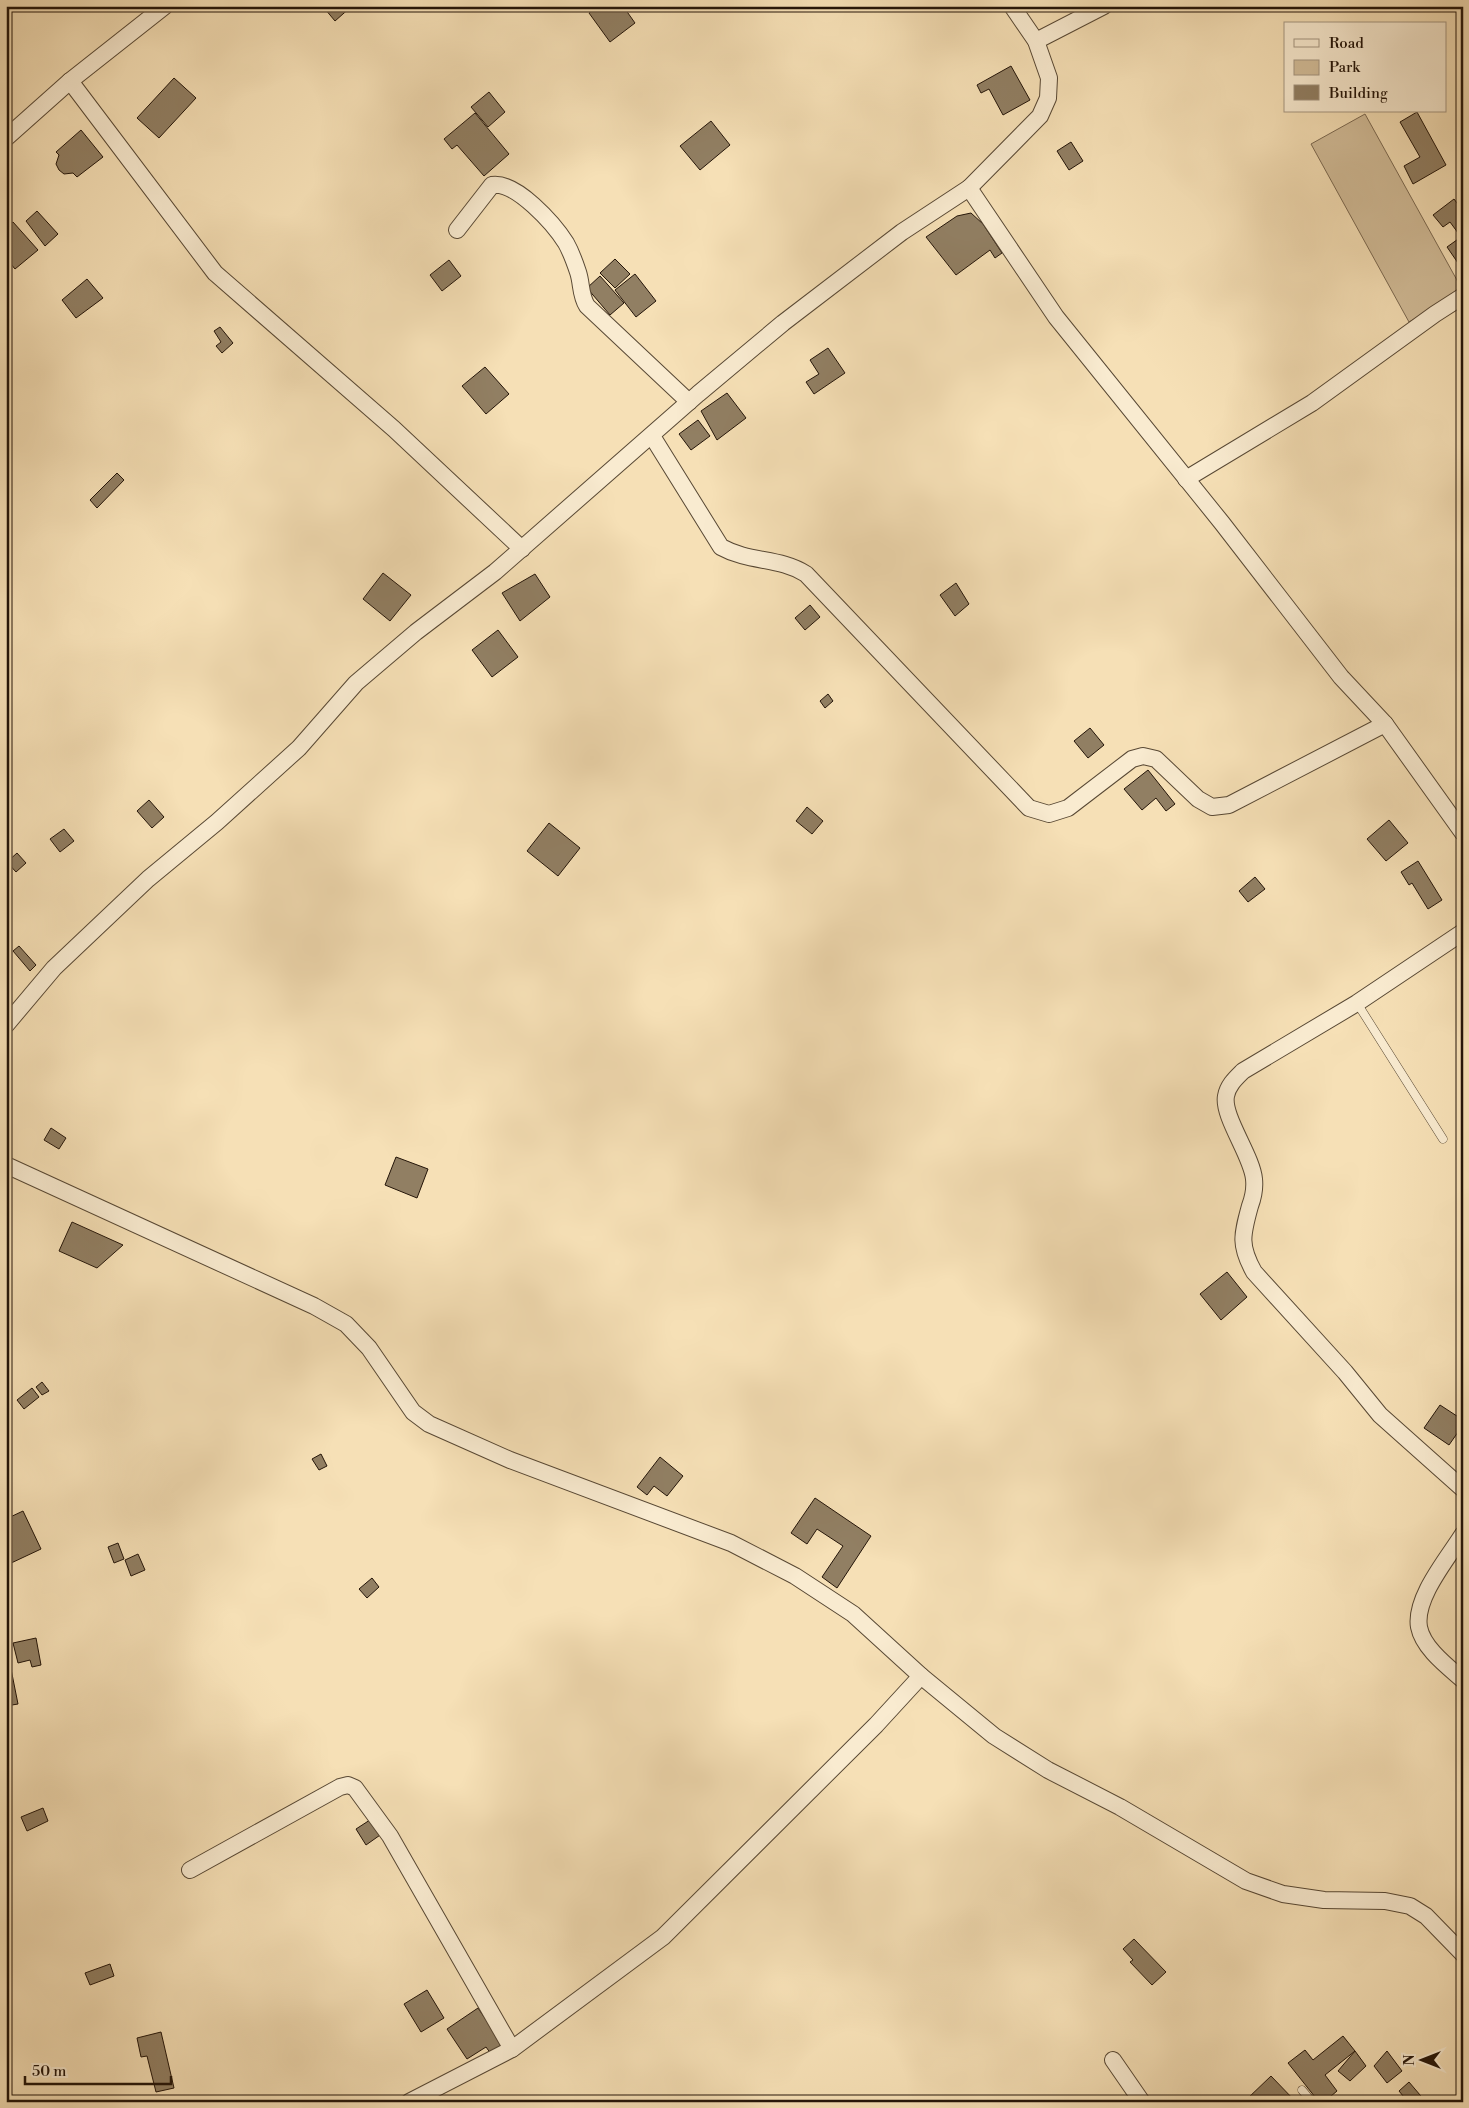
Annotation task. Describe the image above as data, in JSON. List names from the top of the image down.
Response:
{
  "legend": ["Road", "Park", "Building"],
  "scale_bar": "50 m",
  "north": "left"
}
